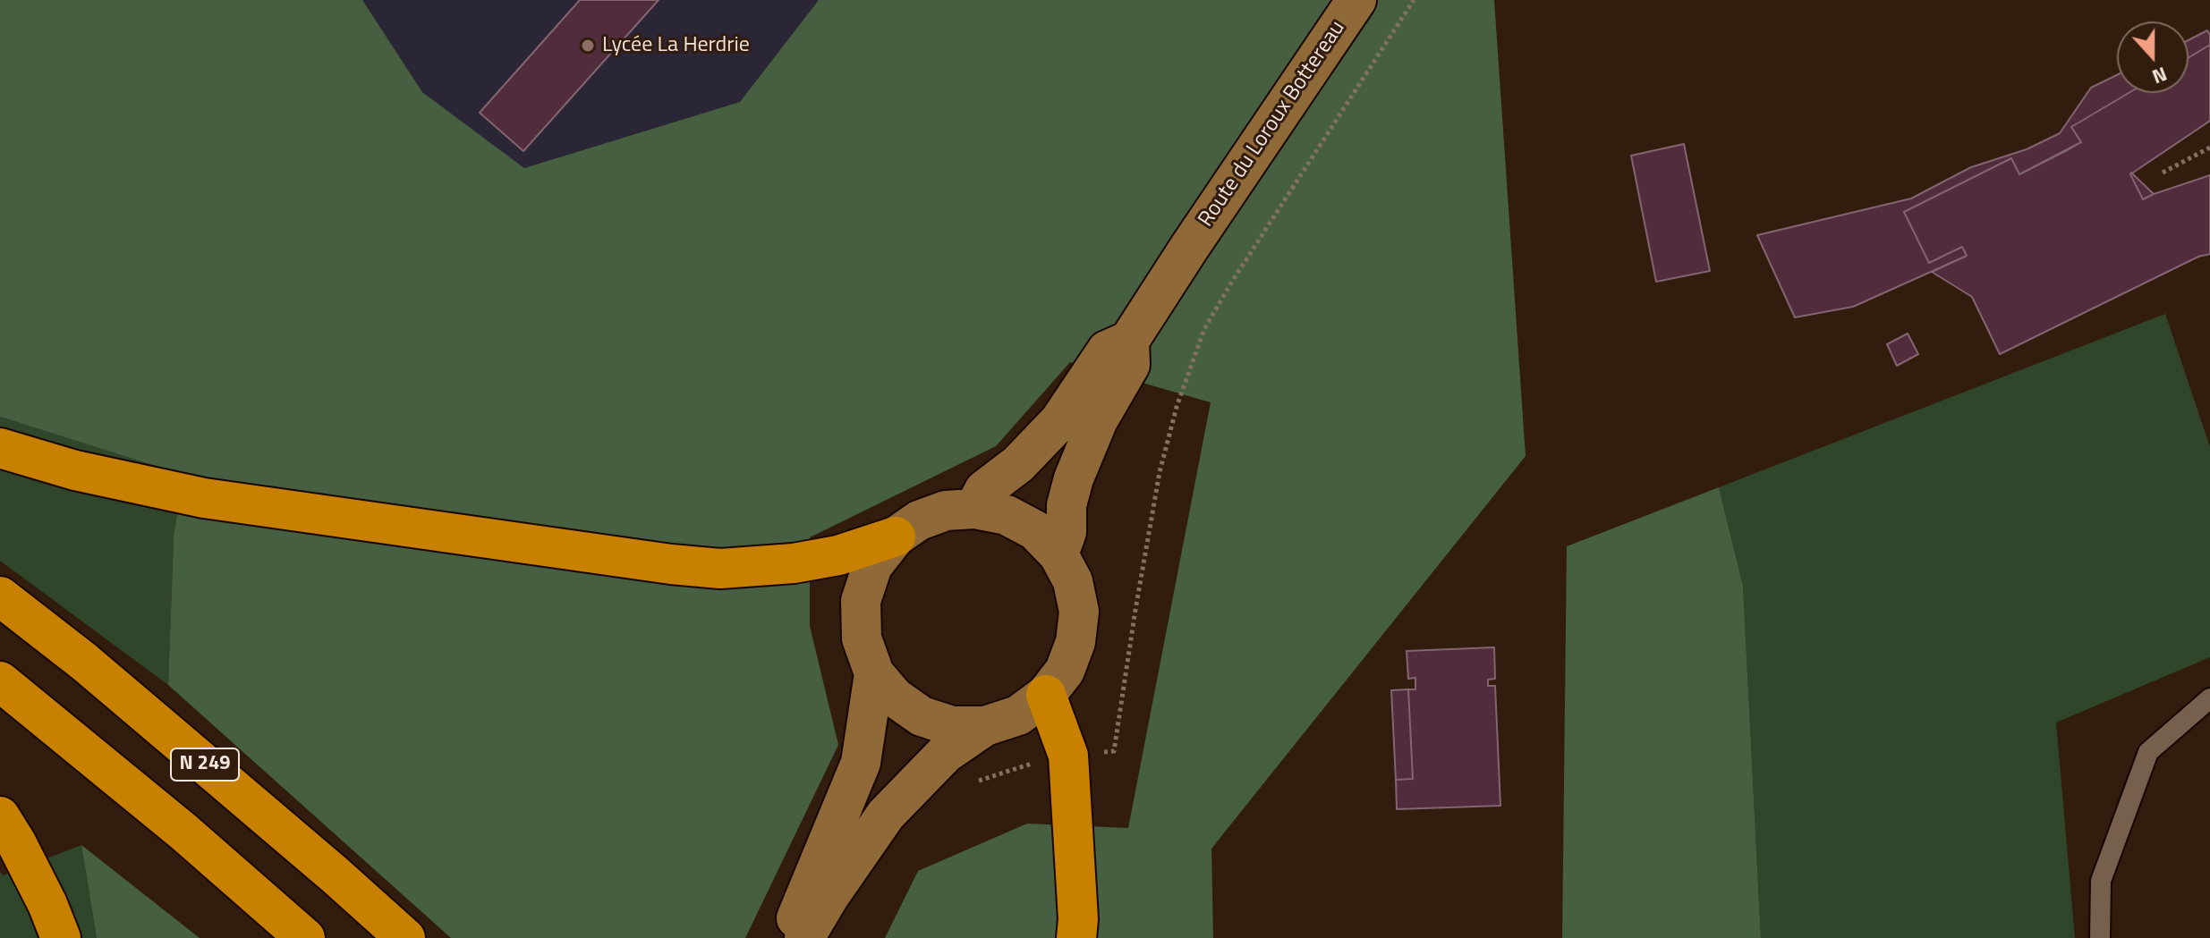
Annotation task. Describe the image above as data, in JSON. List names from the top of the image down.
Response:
{
  "streets": {
    "highway": ["N 249"],
    "main road": ["Route du Loroux Bottereau"]
  },
  "places": ["Lycée La Herdrie"],
  "north": "bottom"
}
